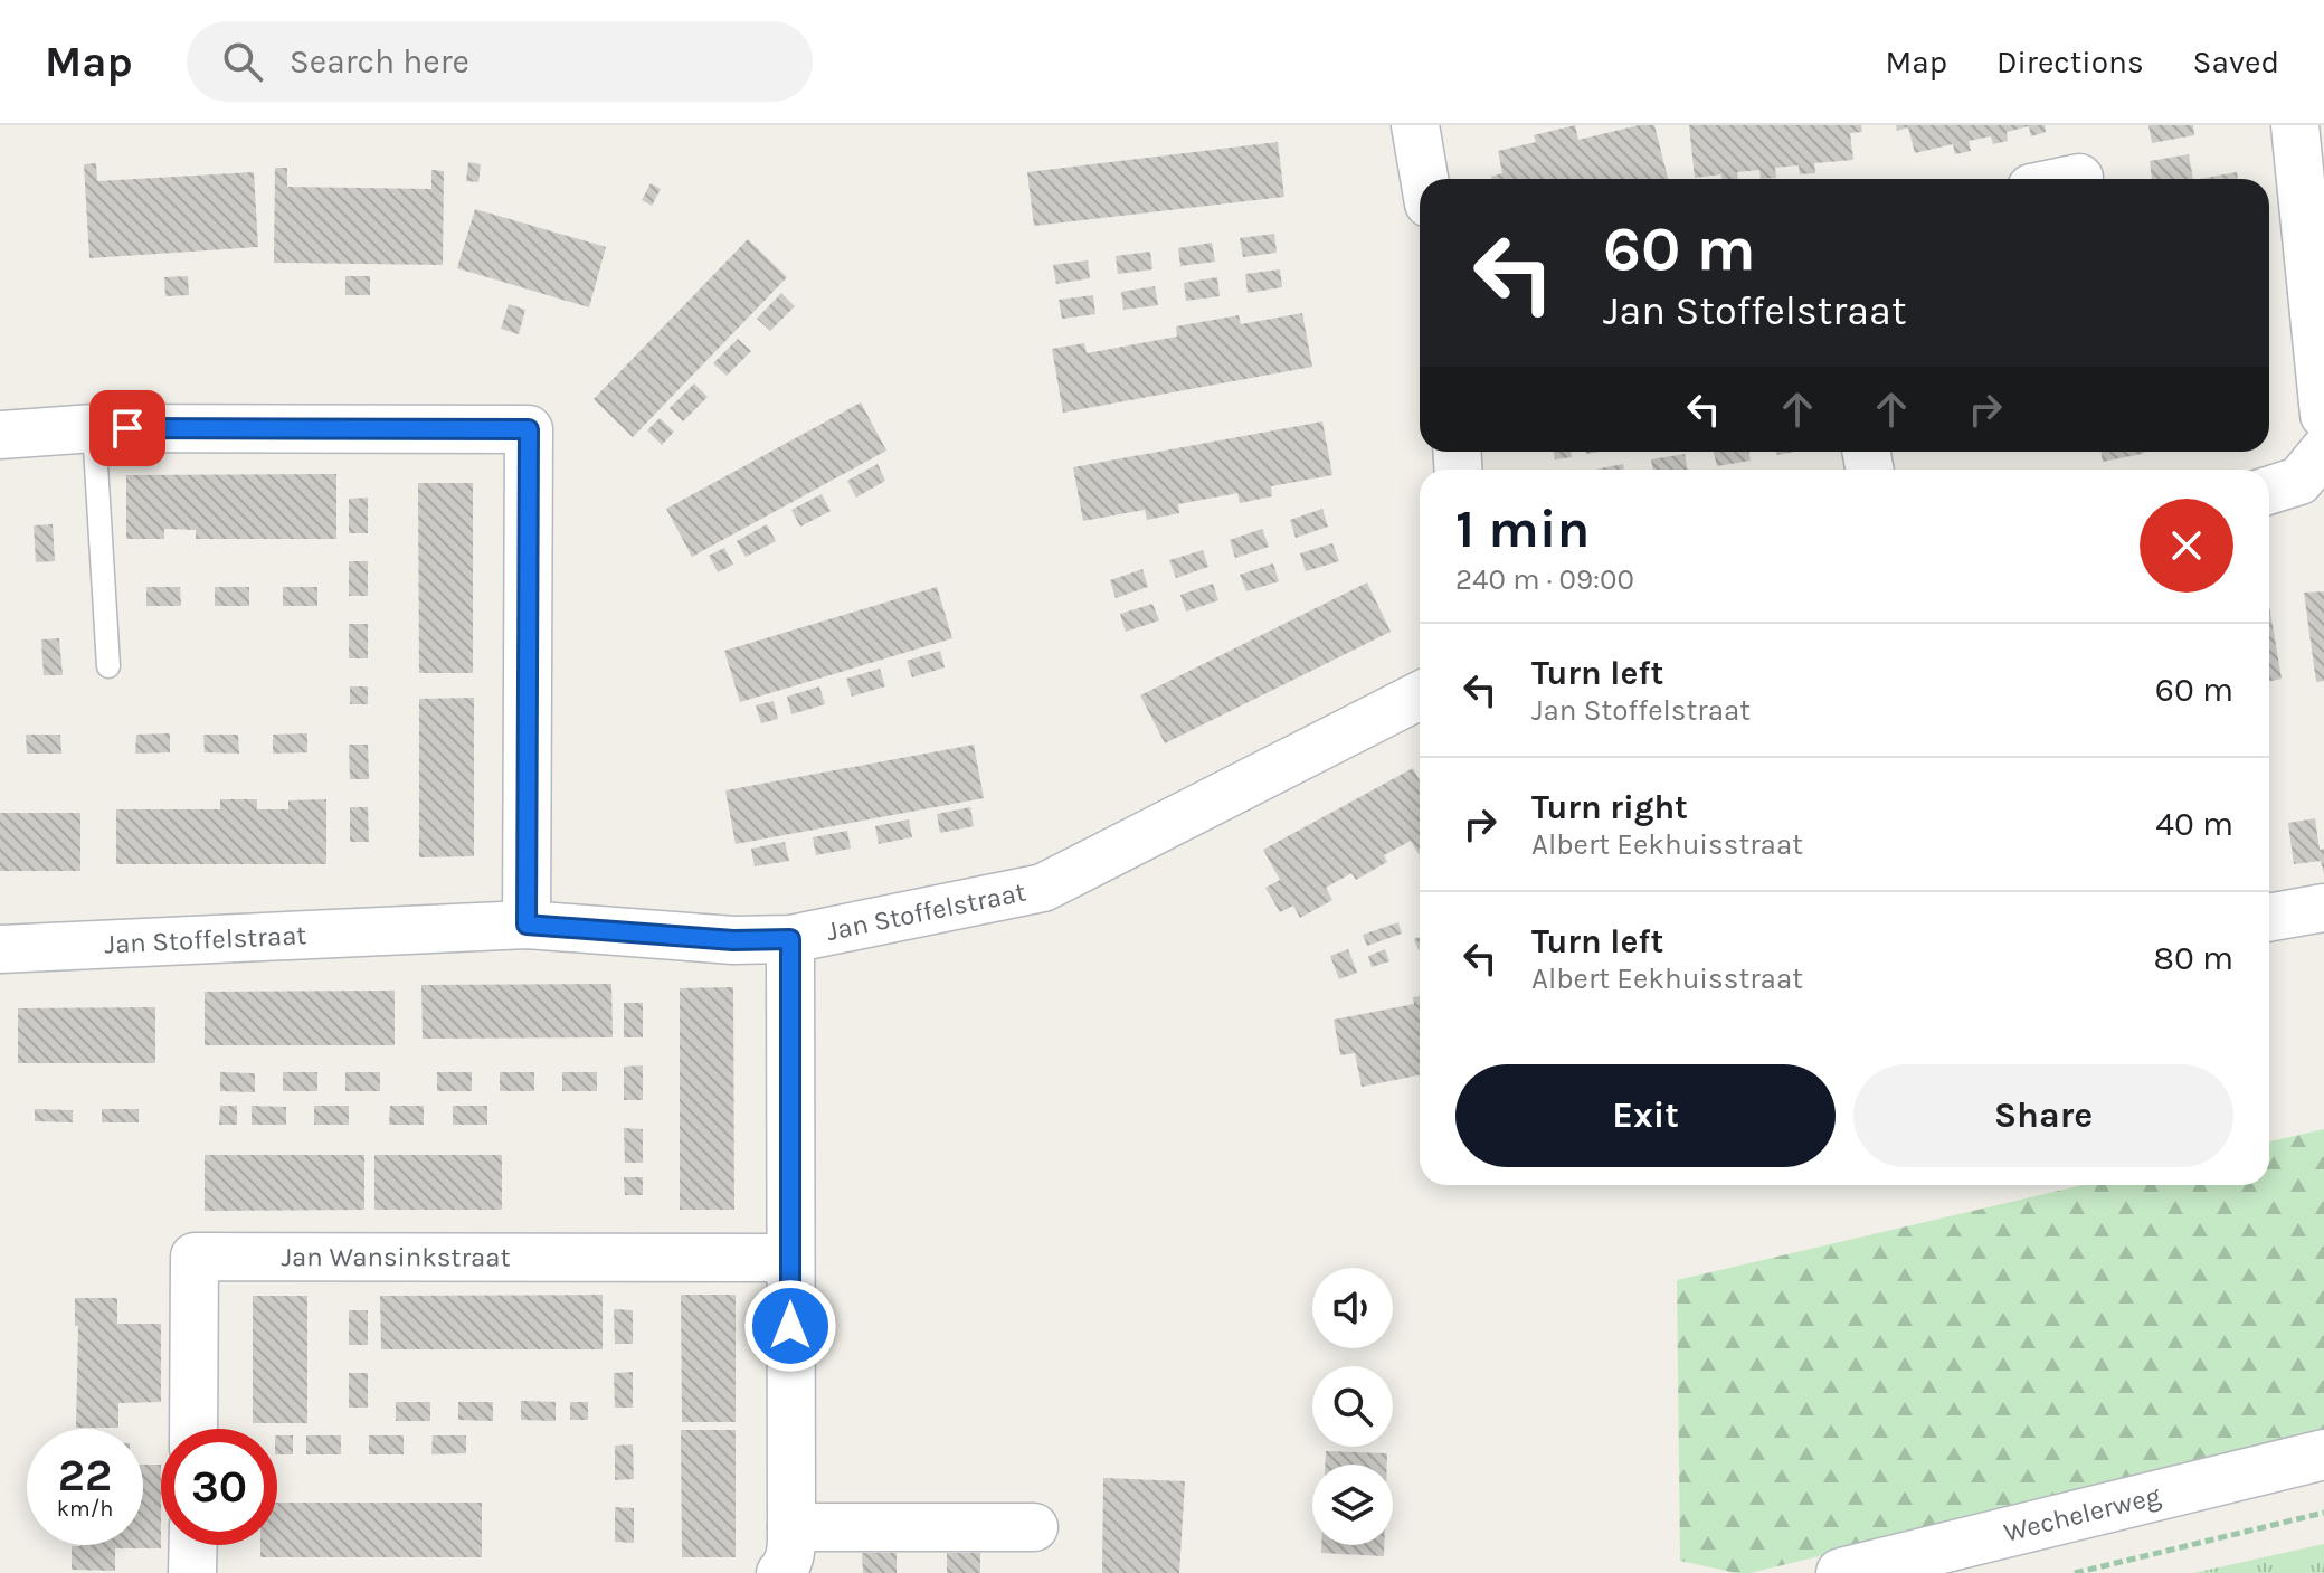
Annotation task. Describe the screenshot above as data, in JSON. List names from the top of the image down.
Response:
{
  "streets": {
    "street": ["Jan Stoffelstraat", "Jan Wansinkstraat", "Wechelerweg"]
  },
  "page": {
    "header": "Map",
    "search": "Search here",
    "nav": ["Map", "Directions", "Saved"],
    "turn": ["60 m", "Jan Stoffelstraat"],
    "heading": ["1 min", "240 m · 09:00"],
    "list": [
      {
        "name": "Turn left",
        "note": "Jan Stoffelstraat",
        "value": "60 m"
      },
      {
        "name": "Turn right",
        "note": "Albert Eekhuisstraat",
        "value": "40 m"
      },
      {
        "name": "Turn left",
        "note": "Albert Eekhuisstraat",
        "value": "80 m"
      }
    ],
    "buttons": ["Exit", "Share"],
    "speed": "22 km/h",
    "limit": "30"
  }
}
